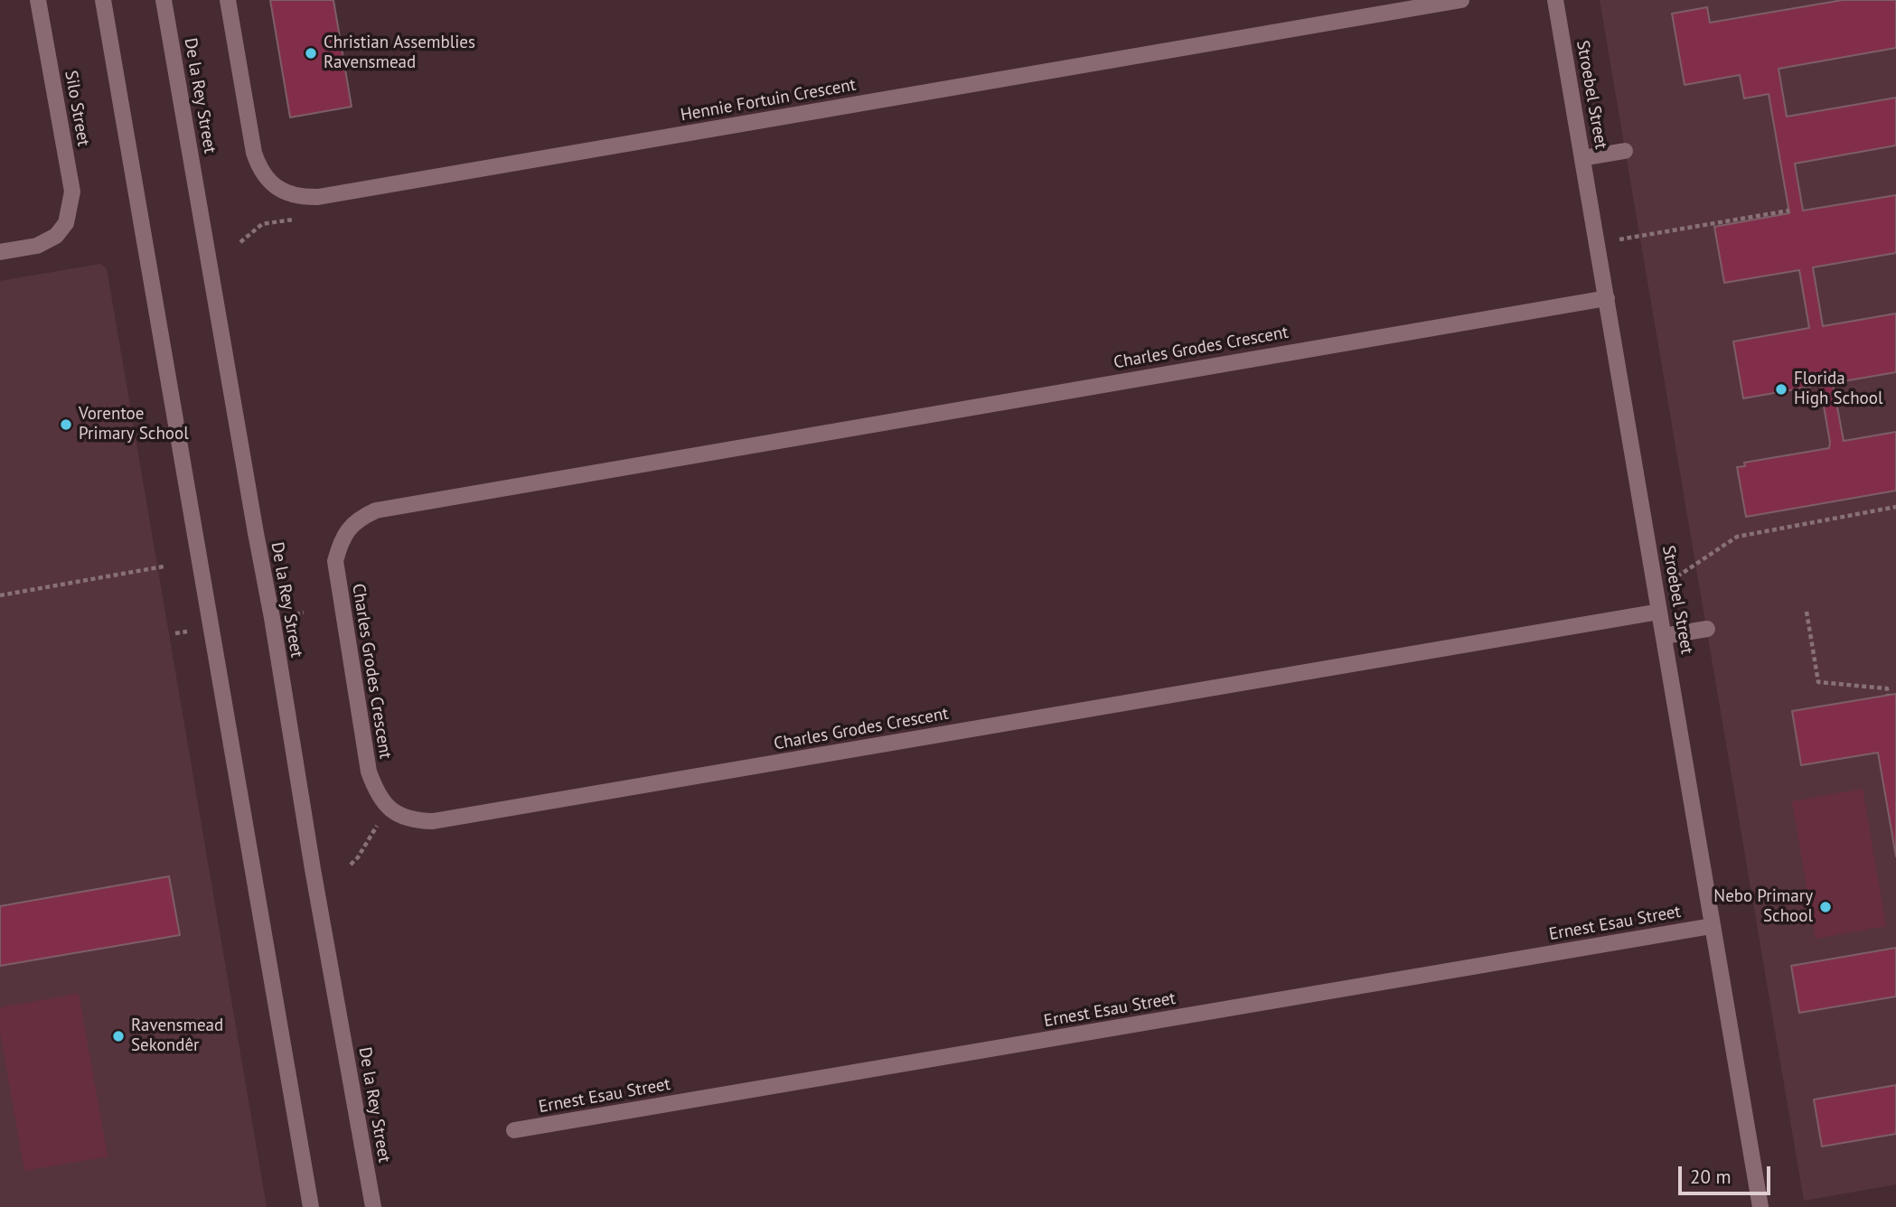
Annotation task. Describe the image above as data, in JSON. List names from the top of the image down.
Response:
{
  "streets": {
    "street": [
      "Stroebel Street",
      "De la Rey Street",
      "Hennie Fortuin Crescent",
      "Silo Street",
      "Charles Grodes Crescent",
      "Ernest Esau Street"
    ]
  },
  "crossings": [
    ["Stroebel Street", "Charles Grodes Crescent"],
    ["Stroebel Street", "Ernest Esau Street"]
  ],
  "places": [
    "Christian Assemblies Ravensmead",
    "Florida High School",
    "Vorentoe Primary School",
    "Nebo Primary School",
    "Ravensmead Sekondêr"
  ],
  "scale_bar": "20 m"
}
